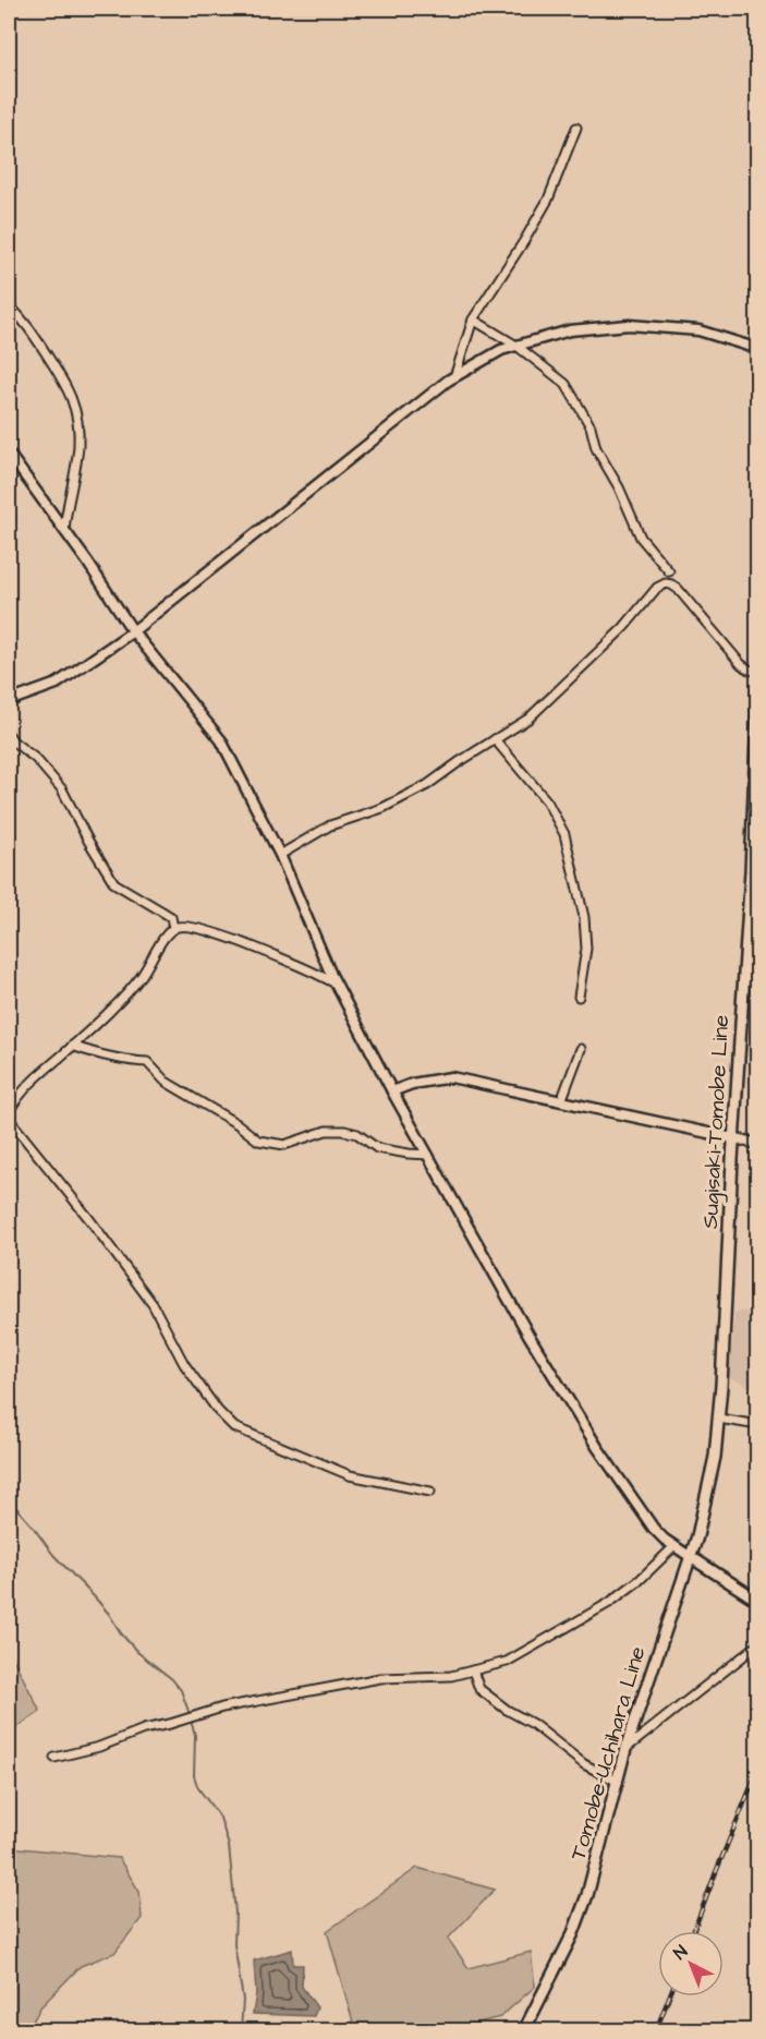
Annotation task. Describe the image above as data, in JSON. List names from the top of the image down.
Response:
{
  "streets": {
    "main road": ["Sugisaki-Tomobe Line", "Tomobe-Uchihara Line"]
  },
  "crossings": [
    ["Sugisaki-Tomobe Line", "Tomobe-Uchihara Line"]
  ],
  "north": "top left"
}
